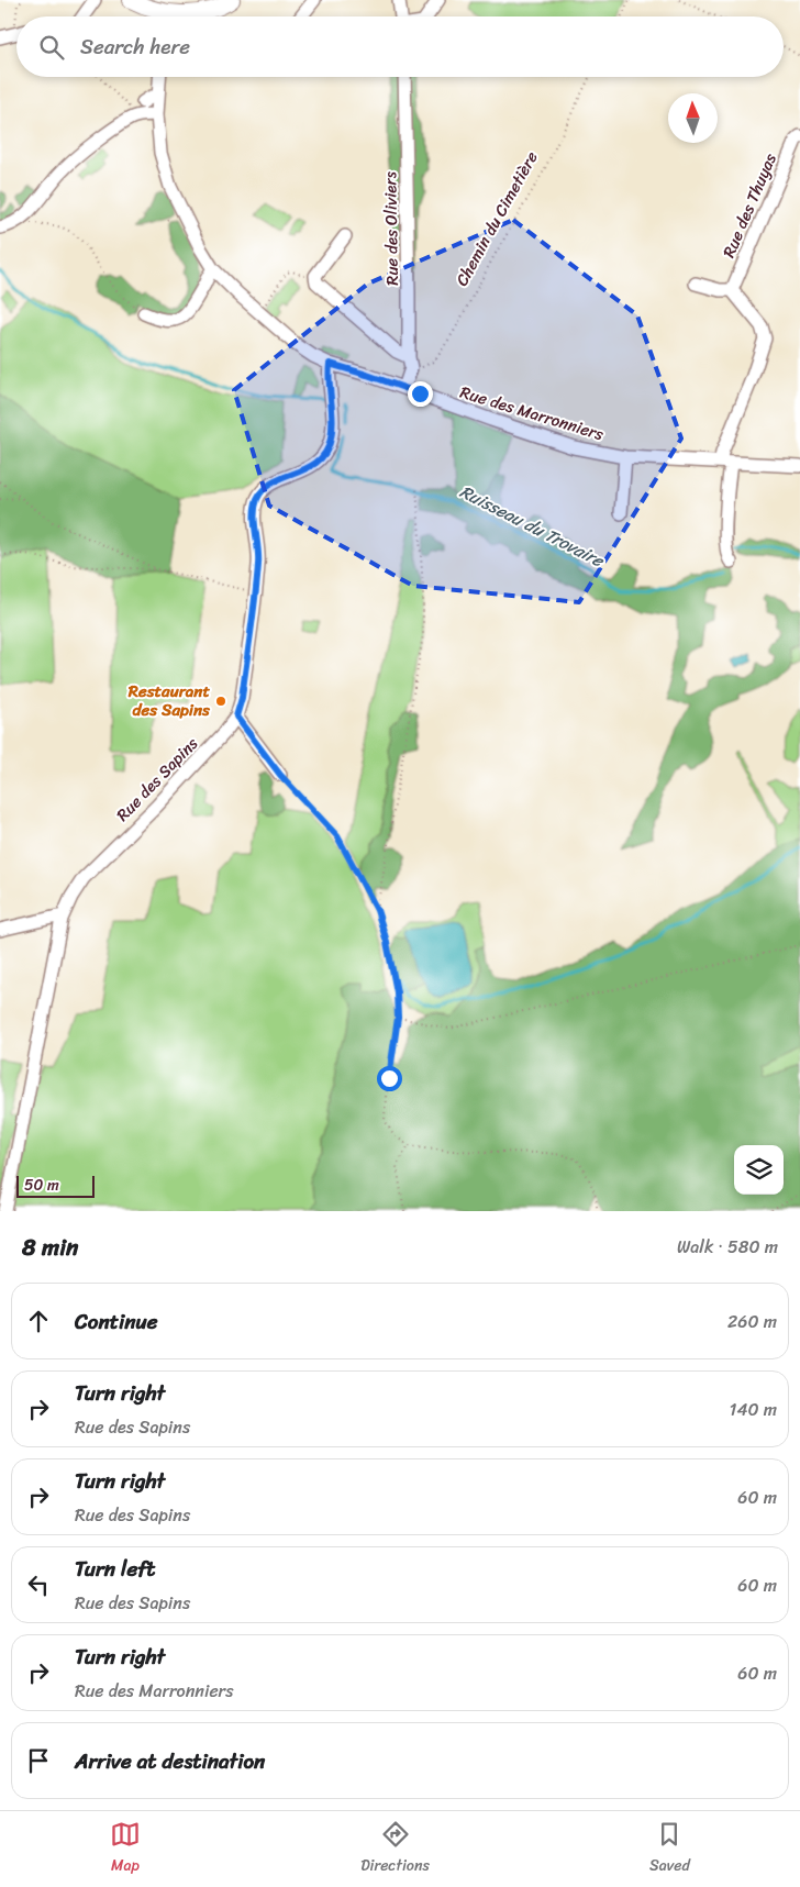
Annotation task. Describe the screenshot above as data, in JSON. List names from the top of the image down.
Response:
{
  "streets": {
    "street": [
      "Rue des Thuyas",
      "Rue des Oliviers",
      "Rue des Marronniers",
      "Rue des Sapins"
    ],
    "path": ["Chemin du Cimetière"]
  },
  "crossings": [
    ["Chemin du Cimetière", "Rue des Oliviers"],
    ["Rue des Oliviers", "Rue des Marronniers"],
    ["Rue des Marronniers", "Rue des Sapins"]
  ],
  "water": ["Ruisseau du Trovaire"],
  "places": ["Restaurant des Sapins"],
  "scale_bar": "50 m",
  "north": "top",
  "page": {
    "search": "Search here",
    "scale": "50 m",
    "heading": ["8 min", "Walk · 580 m"],
    "list": [
      ["Continue", "260 m"],
      ["Turn right", "Rue des Sapins", "140 m"],
      ["Turn right", "Rue des Sapins", "60 m"],
      ["Turn left", "Rue des Sapins", "60 m"],
      ["Turn right", "Rue des Marronniers", "60 m"],
      "Arrive at destination"
    ],
    "nav": ["Map", "Directions", "Saved"]
  }
}
